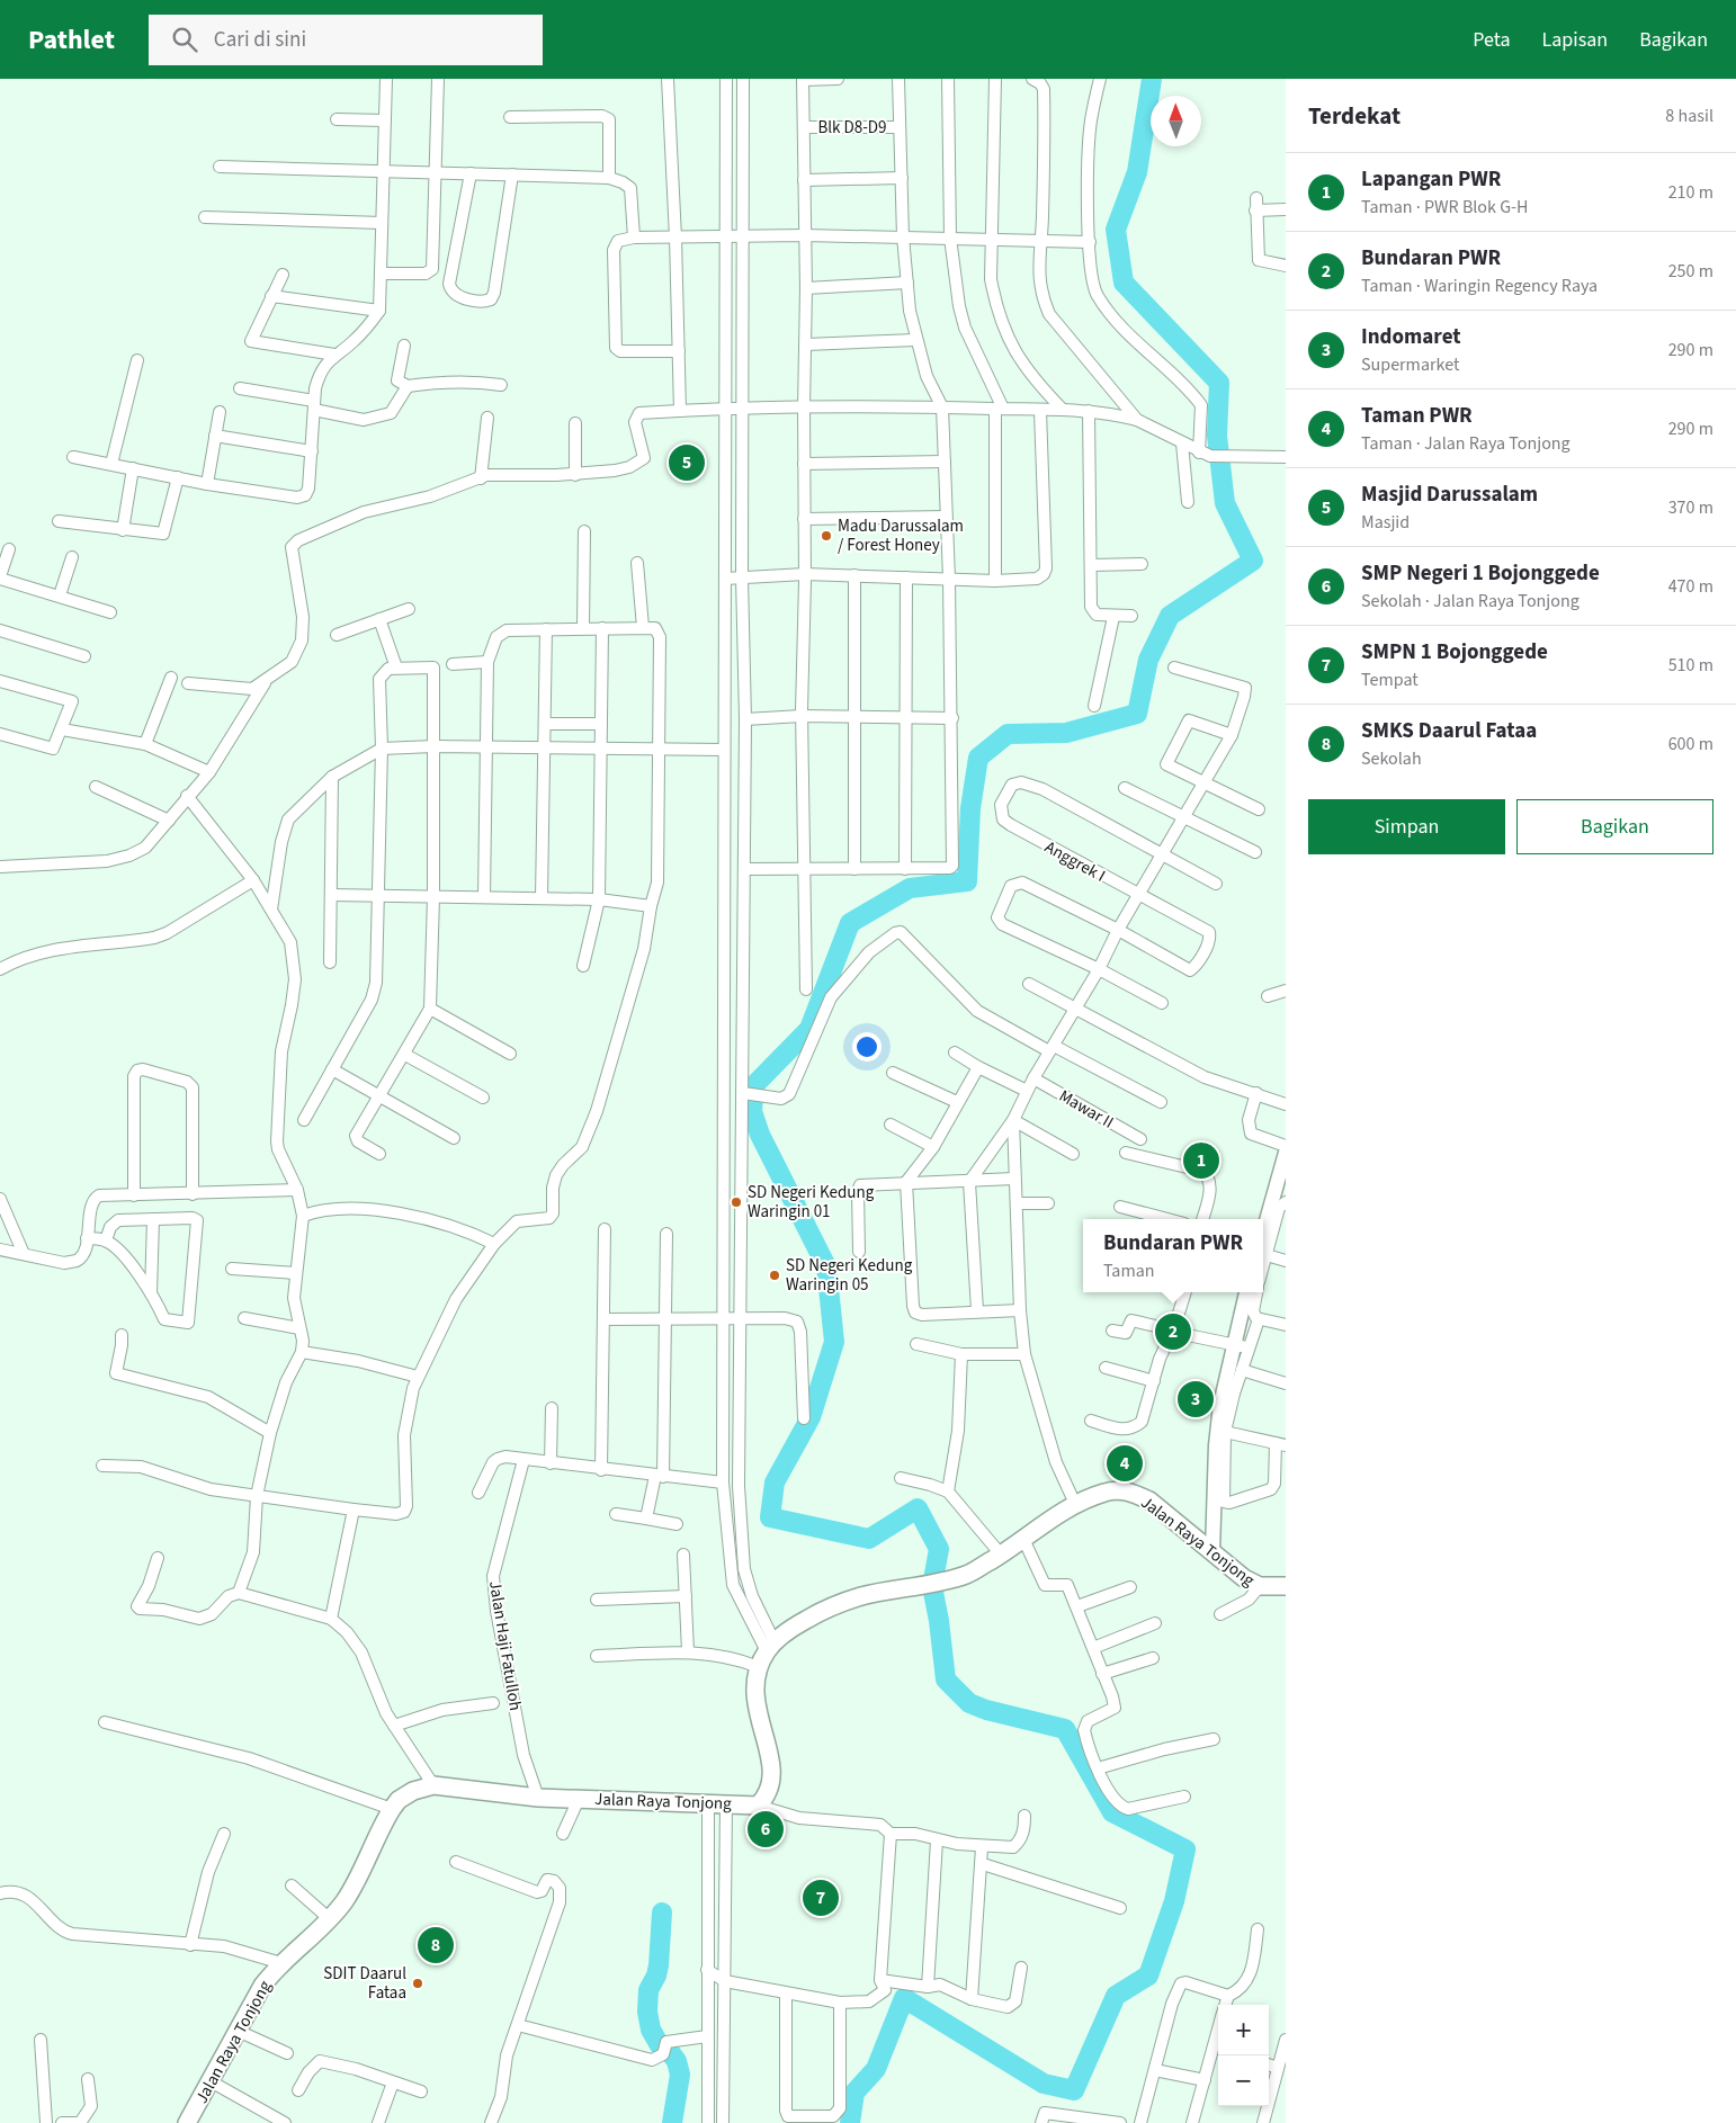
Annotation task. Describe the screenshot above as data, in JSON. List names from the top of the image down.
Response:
{
  "streets": {
    "main road": ["Jalan Raya Tonjong"],
    "street": [
      "Blk D8-D9",
      "Anggrek I",
      "Mawar II",
      "Jalan Haji Fatulloh"
    ]
  },
  "crossings": [
    ["Jalan Raya Tonjong", "Jalan Haji Fatulloh"]
  ],
  "places": [
    "Madu Darussalam / Forest Honey",
    "SD Negeri Kedung Waringin 01",
    "SD Negeri Kedung Waringin 05",
    "SDIT Daarul Fataa"
  ],
  "north": "top",
  "page": {
    "header": "Pathlet",
    "search": "Cari di sini",
    "nav": ["Peta", "Lapisan", "Bagikan"],
    "heading": ["Terdekat", "8 hasil"],
    "list": [
      {
        "mark": "1",
        "name": "Lapangan PWR",
        "note": "Taman · PWR Blok G-H",
        "value": "210 m"
      },
      {
        "mark": "2",
        "name": "Bundaran PWR",
        "note": "Taman · Waringin Regency Raya",
        "value": "250 m"
      },
      {
        "mark": "3",
        "name": "Indomaret",
        "note": "Supermarket",
        "value": "290 m"
      },
      {
        "mark": "4",
        "name": "Taman PWR",
        "note": "Taman · Jalan Raya Tonjong",
        "value": "290 m"
      },
      {
        "mark": "5",
        "name": "Masjid Darussalam",
        "note": "Masjid",
        "value": "370 m"
      },
      {
        "mark": "6",
        "name": "SMP Negeri 1 Bojonggede",
        "note": "Sekolah · Jalan Raya Tonjong",
        "value": "470 m"
      },
      {
        "mark": "7",
        "name": "SMPN 1 Bojonggede",
        "note": "Tempat",
        "value": "510 m"
      },
      {
        "mark": "8",
        "name": "SMKS Daarul Fataa",
        "note": "Sekolah",
        "value": "600 m"
      }
    ],
    "pins": [
      "5",
      "1",
      "2",
      "3",
      "4",
      "6",
      "7",
      "8"
    ],
    "buttons": ["Simpan", "Bagikan"],
    "popup": ["Bundaran PWR", "Taman"],
    "map_buttons": ["+", "−"]
  }
}
